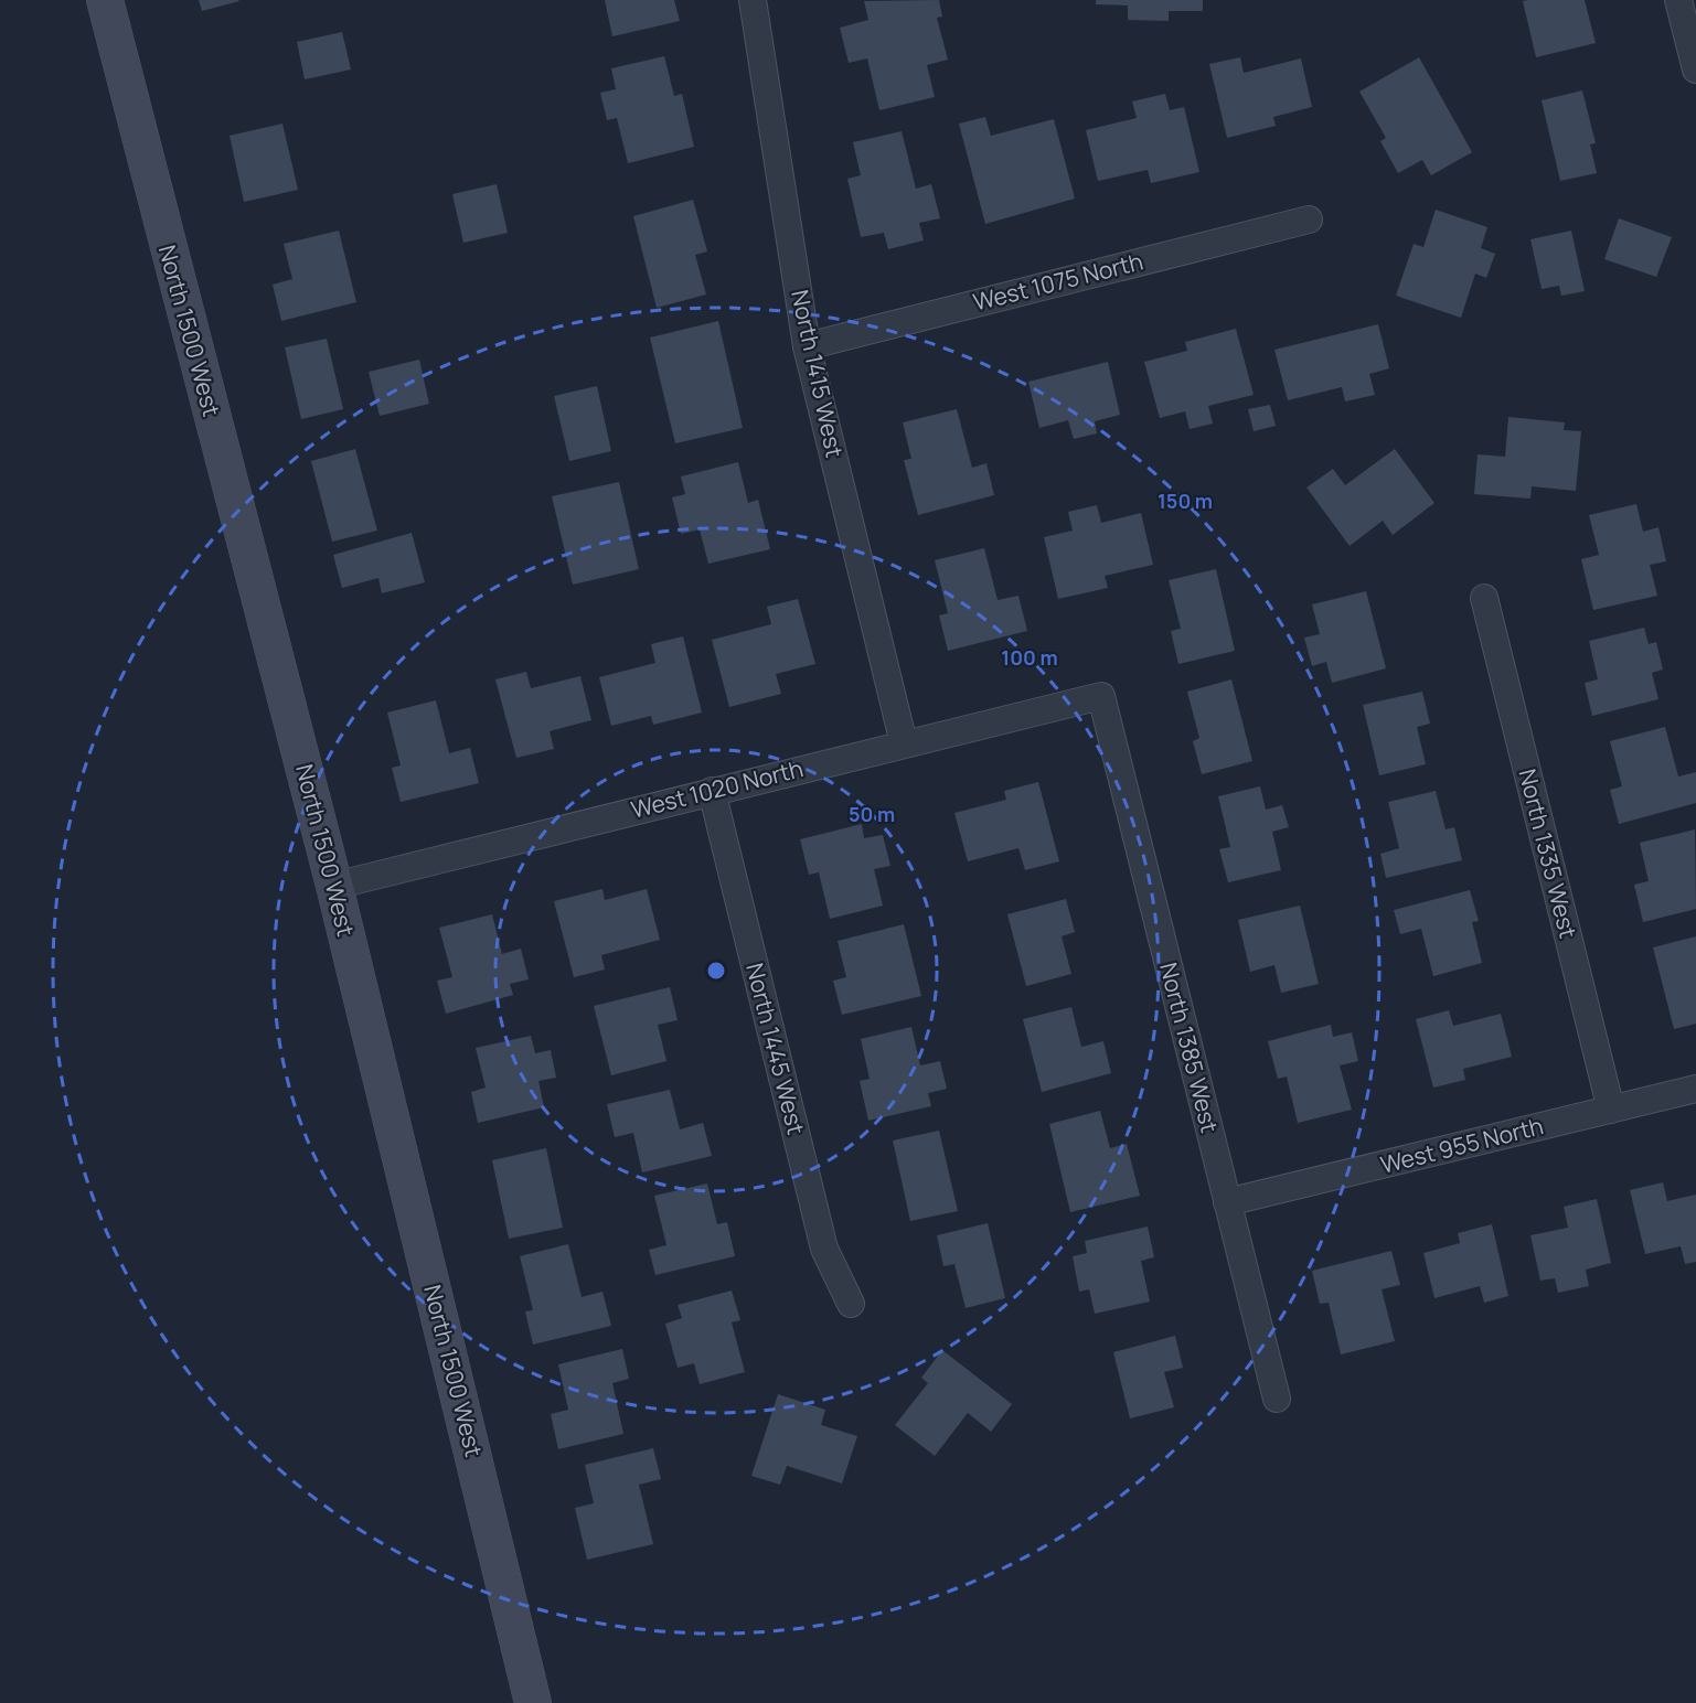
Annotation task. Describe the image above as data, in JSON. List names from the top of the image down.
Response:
{
  "streets": {
    "street": [
      "West 1075 North",
      "North 1500 West",
      "North 1415 West",
      "West 1020 North",
      "North 1335 West",
      "North 1385 West",
      "North 1445 West",
      "West 955 North"
    ]
  },
  "crossings": [
    ["West 1075 North", "North 1415 West"],
    ["North 1500 West", "West 1020 North"],
    ["North 1415 West", "West 1020 North"],
    ["West 1020 North", "North 1385 West"],
    ["West 1020 North", "North 1445 West"],
    ["North 1335 West", "West 955 North"],
    ["North 1385 West", "West 955 North"]
  ],
  "rings": ["150 m", "100 m", "50 m"]
}
